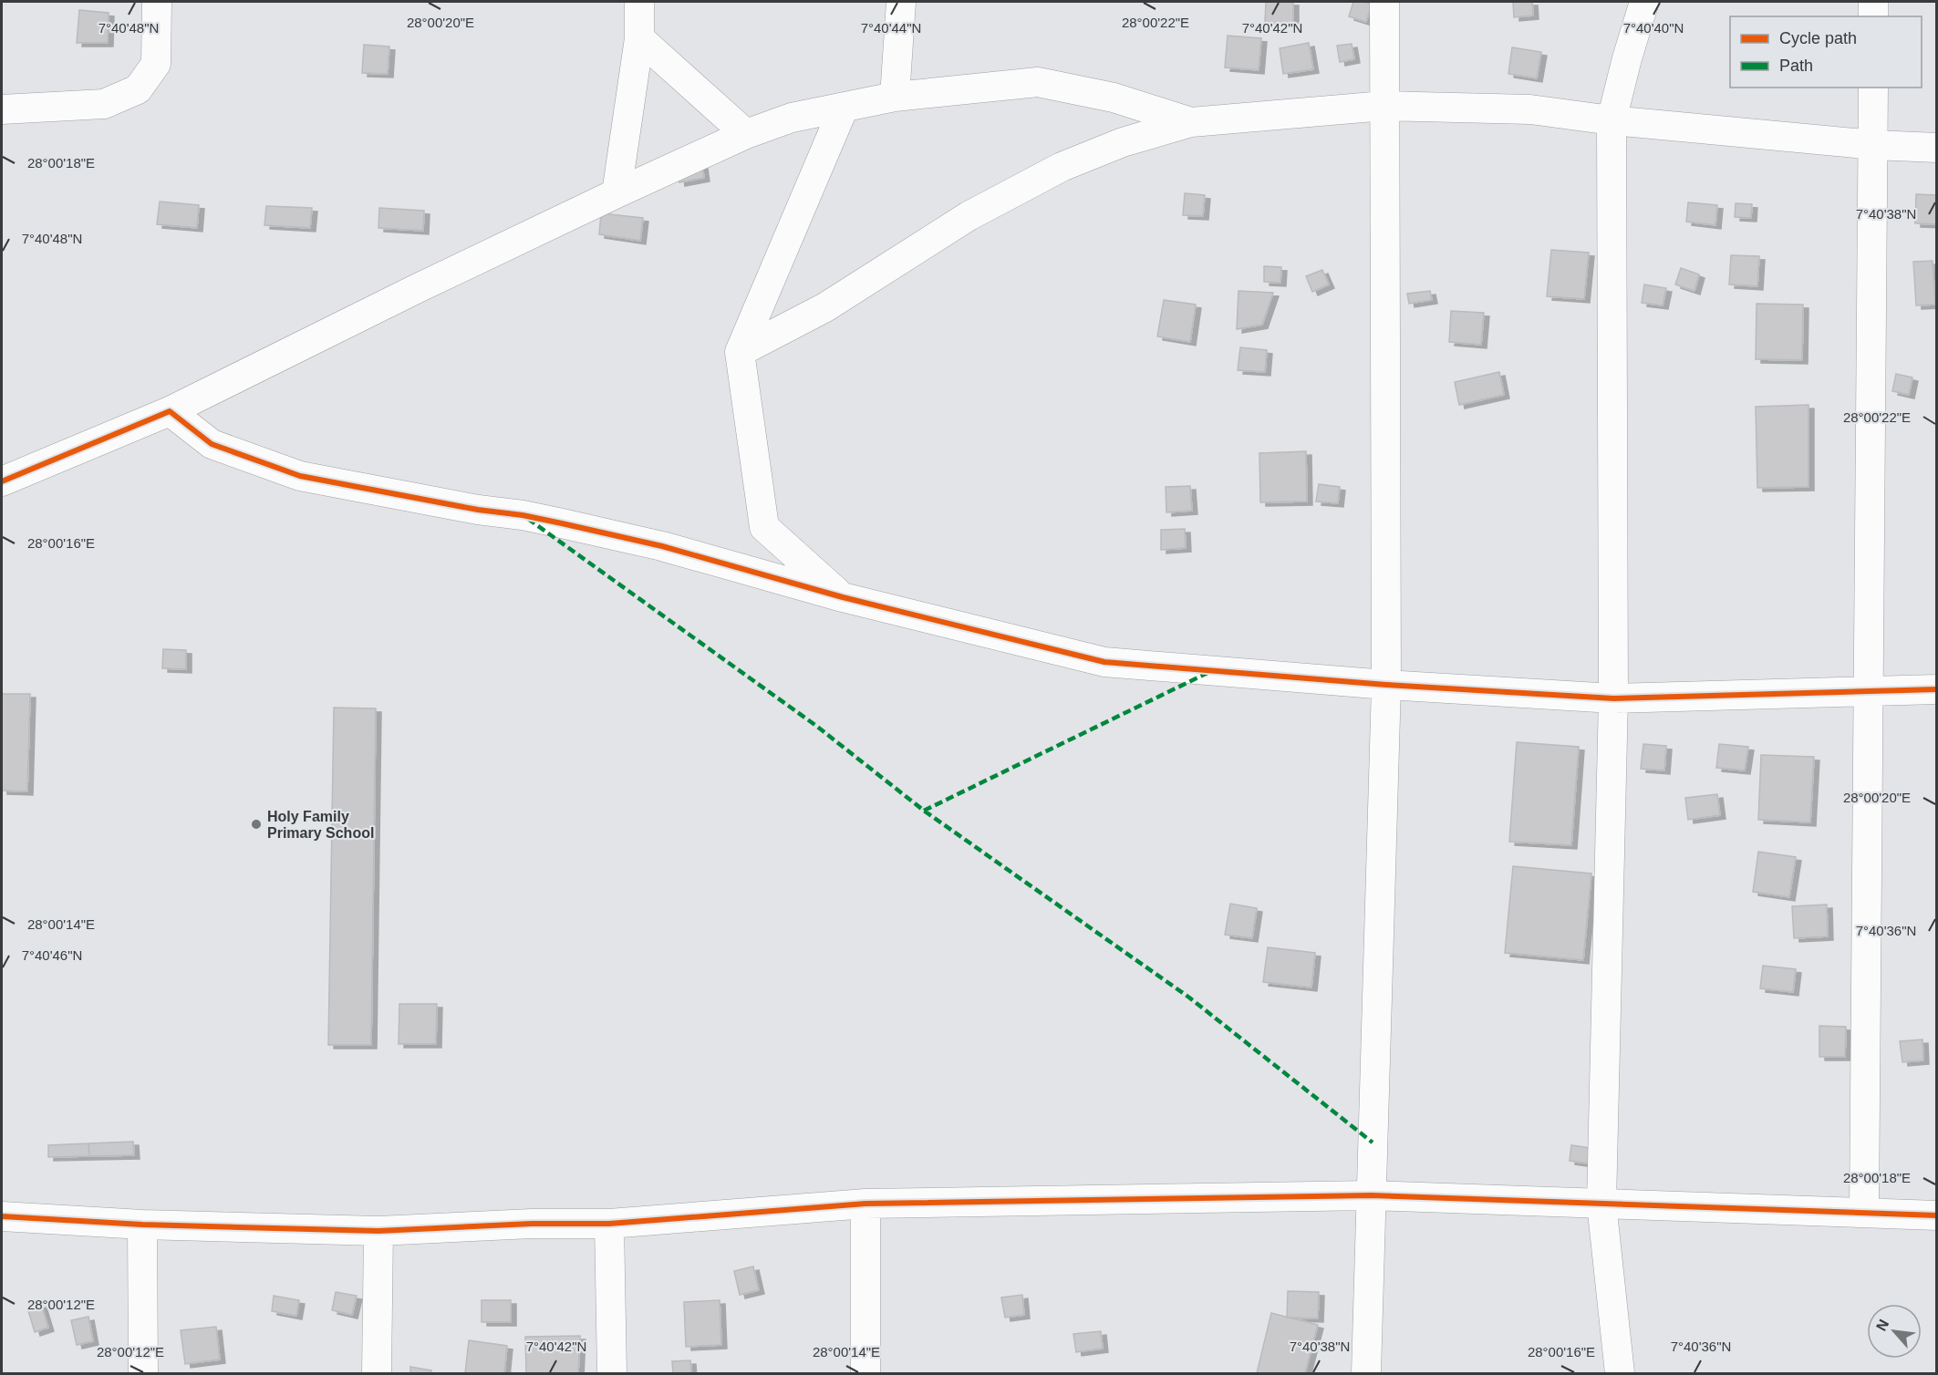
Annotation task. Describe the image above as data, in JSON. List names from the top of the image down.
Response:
{
  "places": ["Holy Family Primary School"],
  "legend": ["Cycle path", "Path"],
  "north": "top left",
  "coordinates": [
    "28°00'20\"E",
    "28°00'22\"E",
    "7°40'48\"N",
    "7°40'44\"N",
    "7°40'42\"N",
    "7°40'40\"N",
    "28°00'18\"E",
    "7°40'38\"N",
    "28°00'16\"E",
    "28°00'14\"E",
    "7°40'36\"N",
    "7°40'46\"N",
    "28°00'12\"E"
  ]
}
